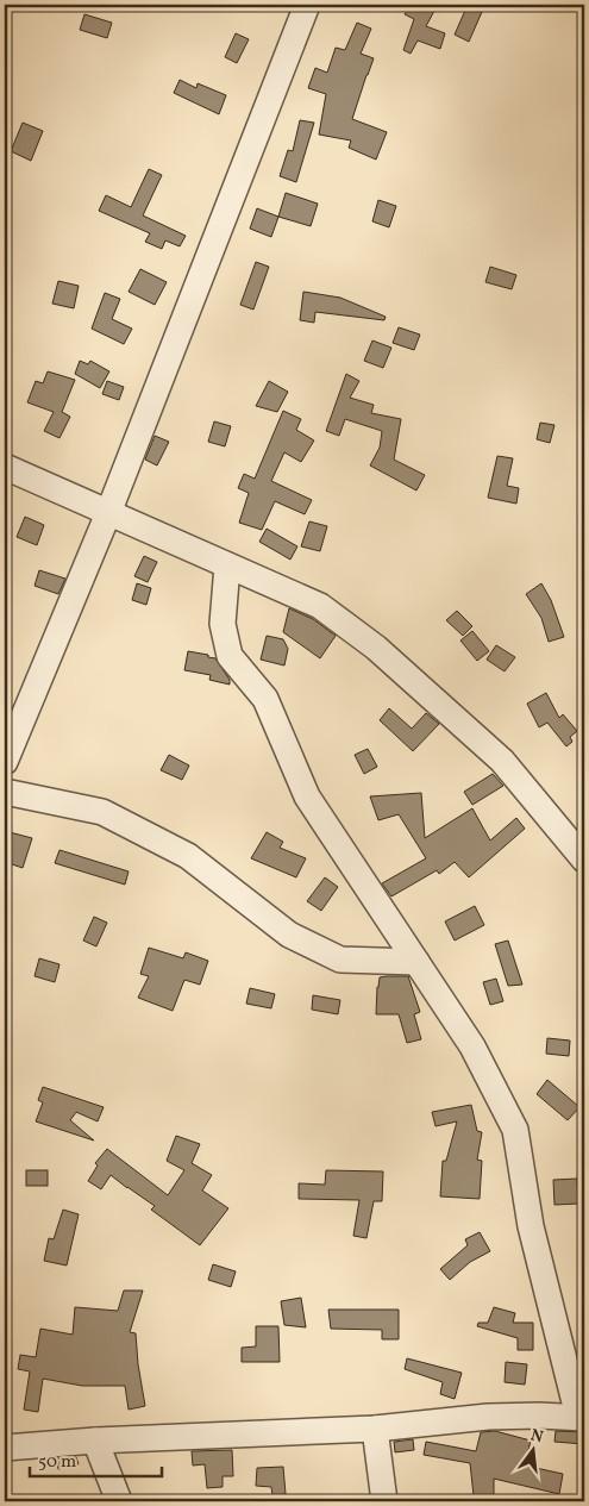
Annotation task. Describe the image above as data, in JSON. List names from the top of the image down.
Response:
{
  "scale_bar": "50 m",
  "north": "top"
}
